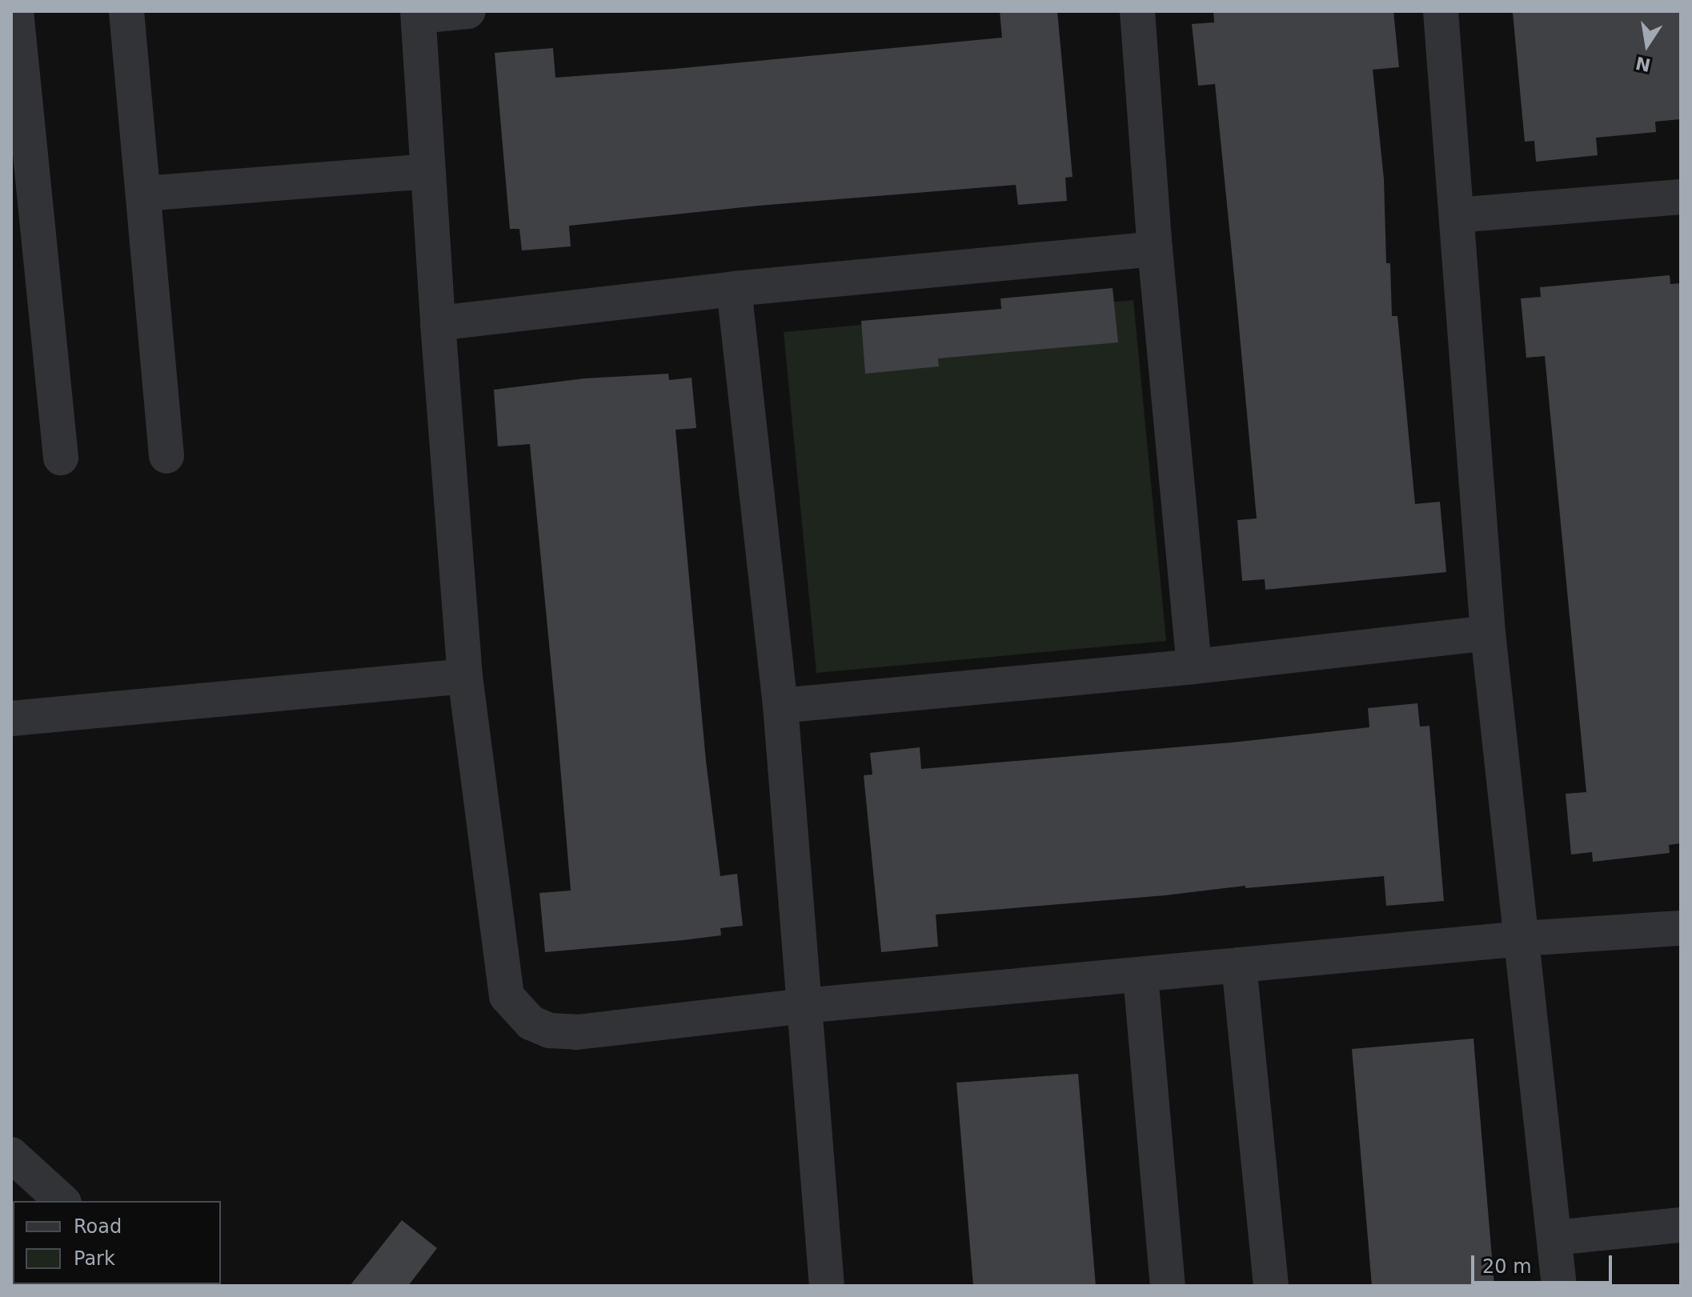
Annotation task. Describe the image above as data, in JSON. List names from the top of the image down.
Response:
{
  "legend": ["Road", "Park"],
  "scale_bar": "20 m",
  "north": "bottom"
}
